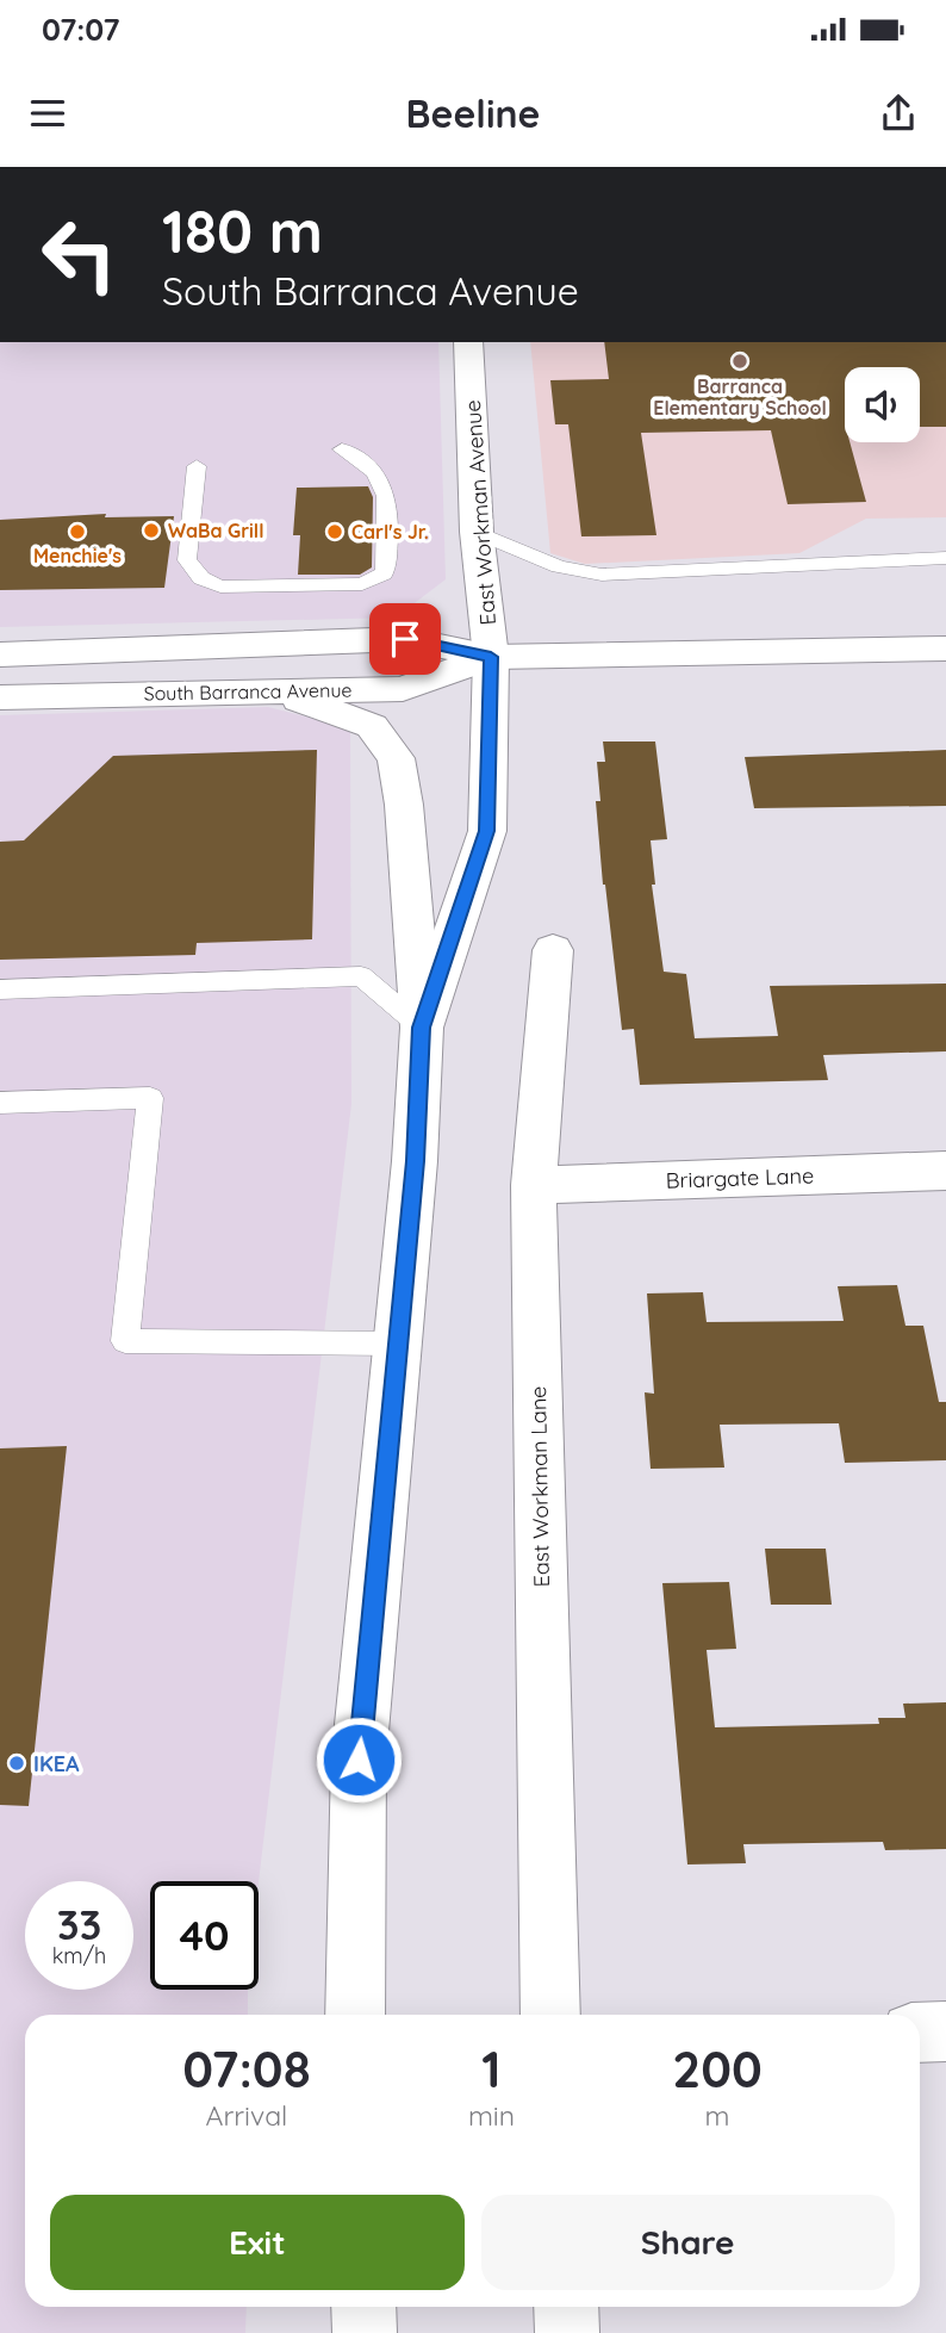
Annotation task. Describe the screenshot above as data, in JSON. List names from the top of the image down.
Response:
{
  "streets": {
    "street": [
      "East Workman Avenue",
      "South Barranca Avenue",
      "Briargate Lane",
      "East Workman Lane"
    ]
  },
  "crossings": [
    ["East Workman Avenue", "South Barranca Avenue"],
    ["Briargate Lane", "East Workman Lane"]
  ],
  "places": [
    "Barranca Elementary School",
    "WaBa Grill",
    "Menchie's",
    "Carl's Jr.",
    "IKEA"
  ],
  "page": {
    "status": "07:07",
    "header": "Beeline",
    "turn": ["180 m", "South Barranca Avenue"],
    "speed": "33 km/h",
    "limit": "40",
    "eta": [
      "07:08",
      "Arrival",
      "1",
      "min",
      "200",
      "m"
    ],
    "buttons": ["Exit", "Share"]
  }
}
